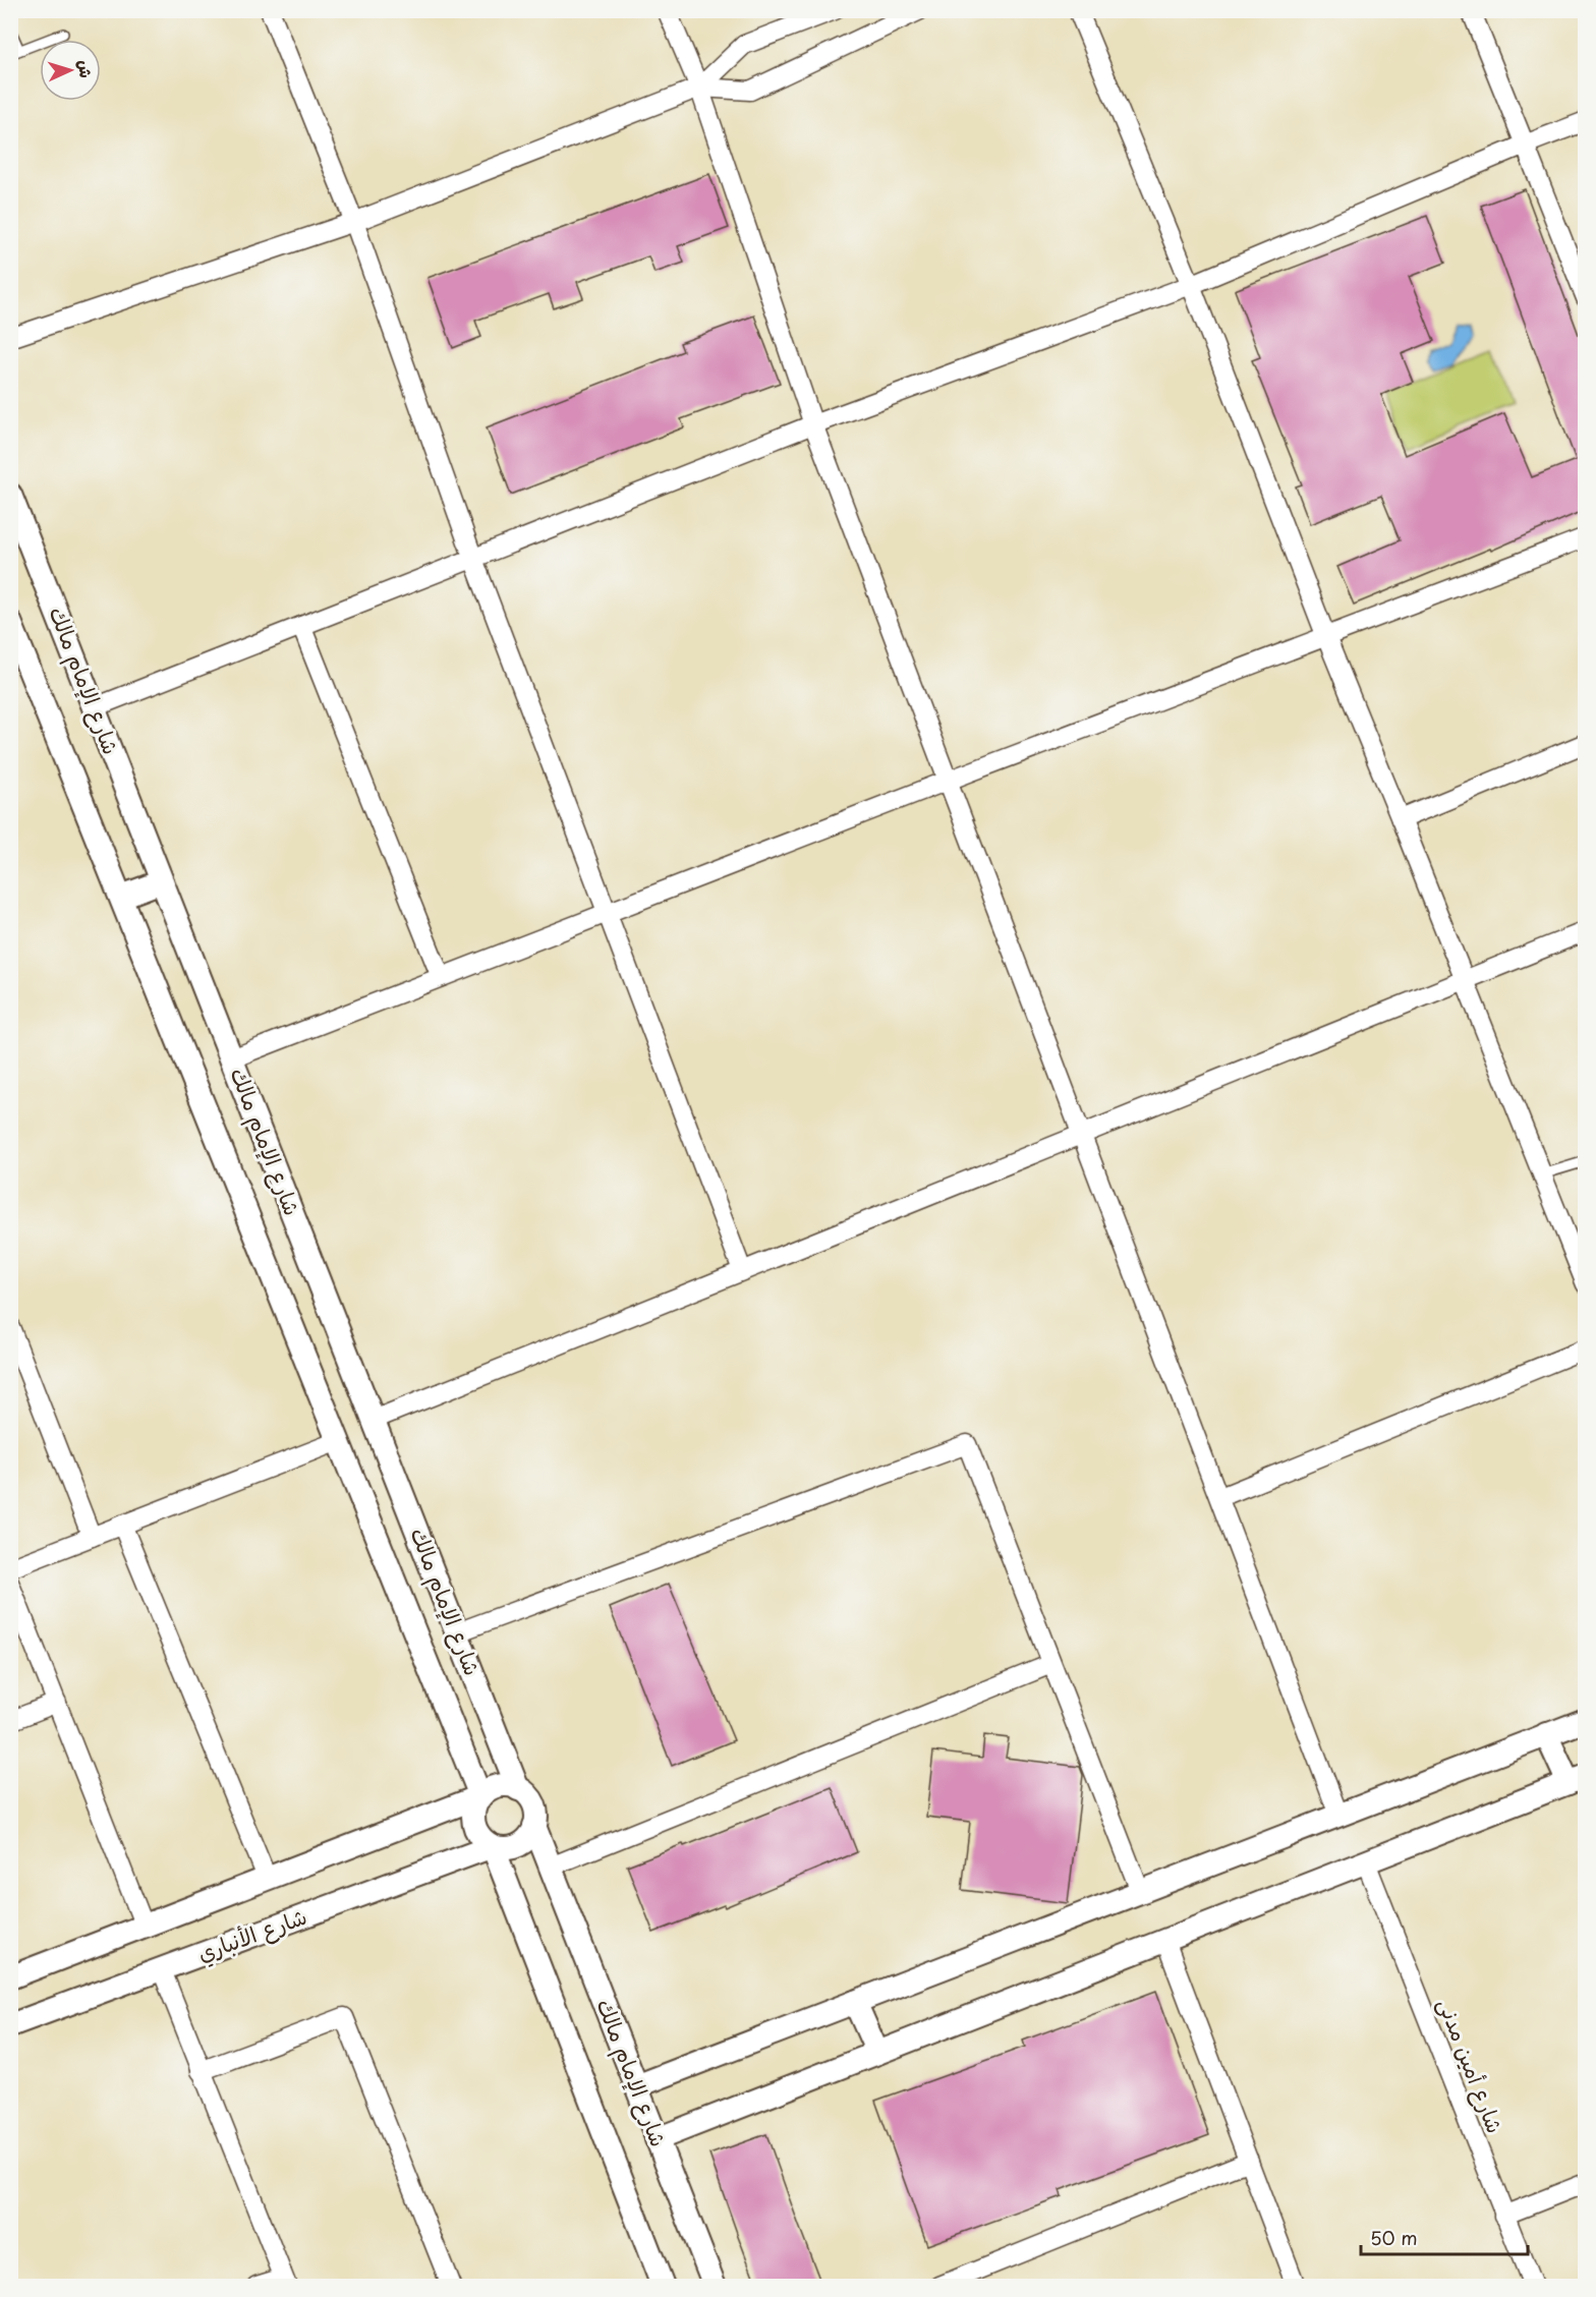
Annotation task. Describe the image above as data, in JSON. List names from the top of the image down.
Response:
{
  "streets": {
    "street": ["شارع الإمام مالك", "شارع الأنباري", "شارع أمين مدنى"]
  },
  "crossings": [
    ["شارع الإمام مالك", "شارع الأنباري"]
  ],
  "scale_bar": "50 m",
  "north": "right"
}
